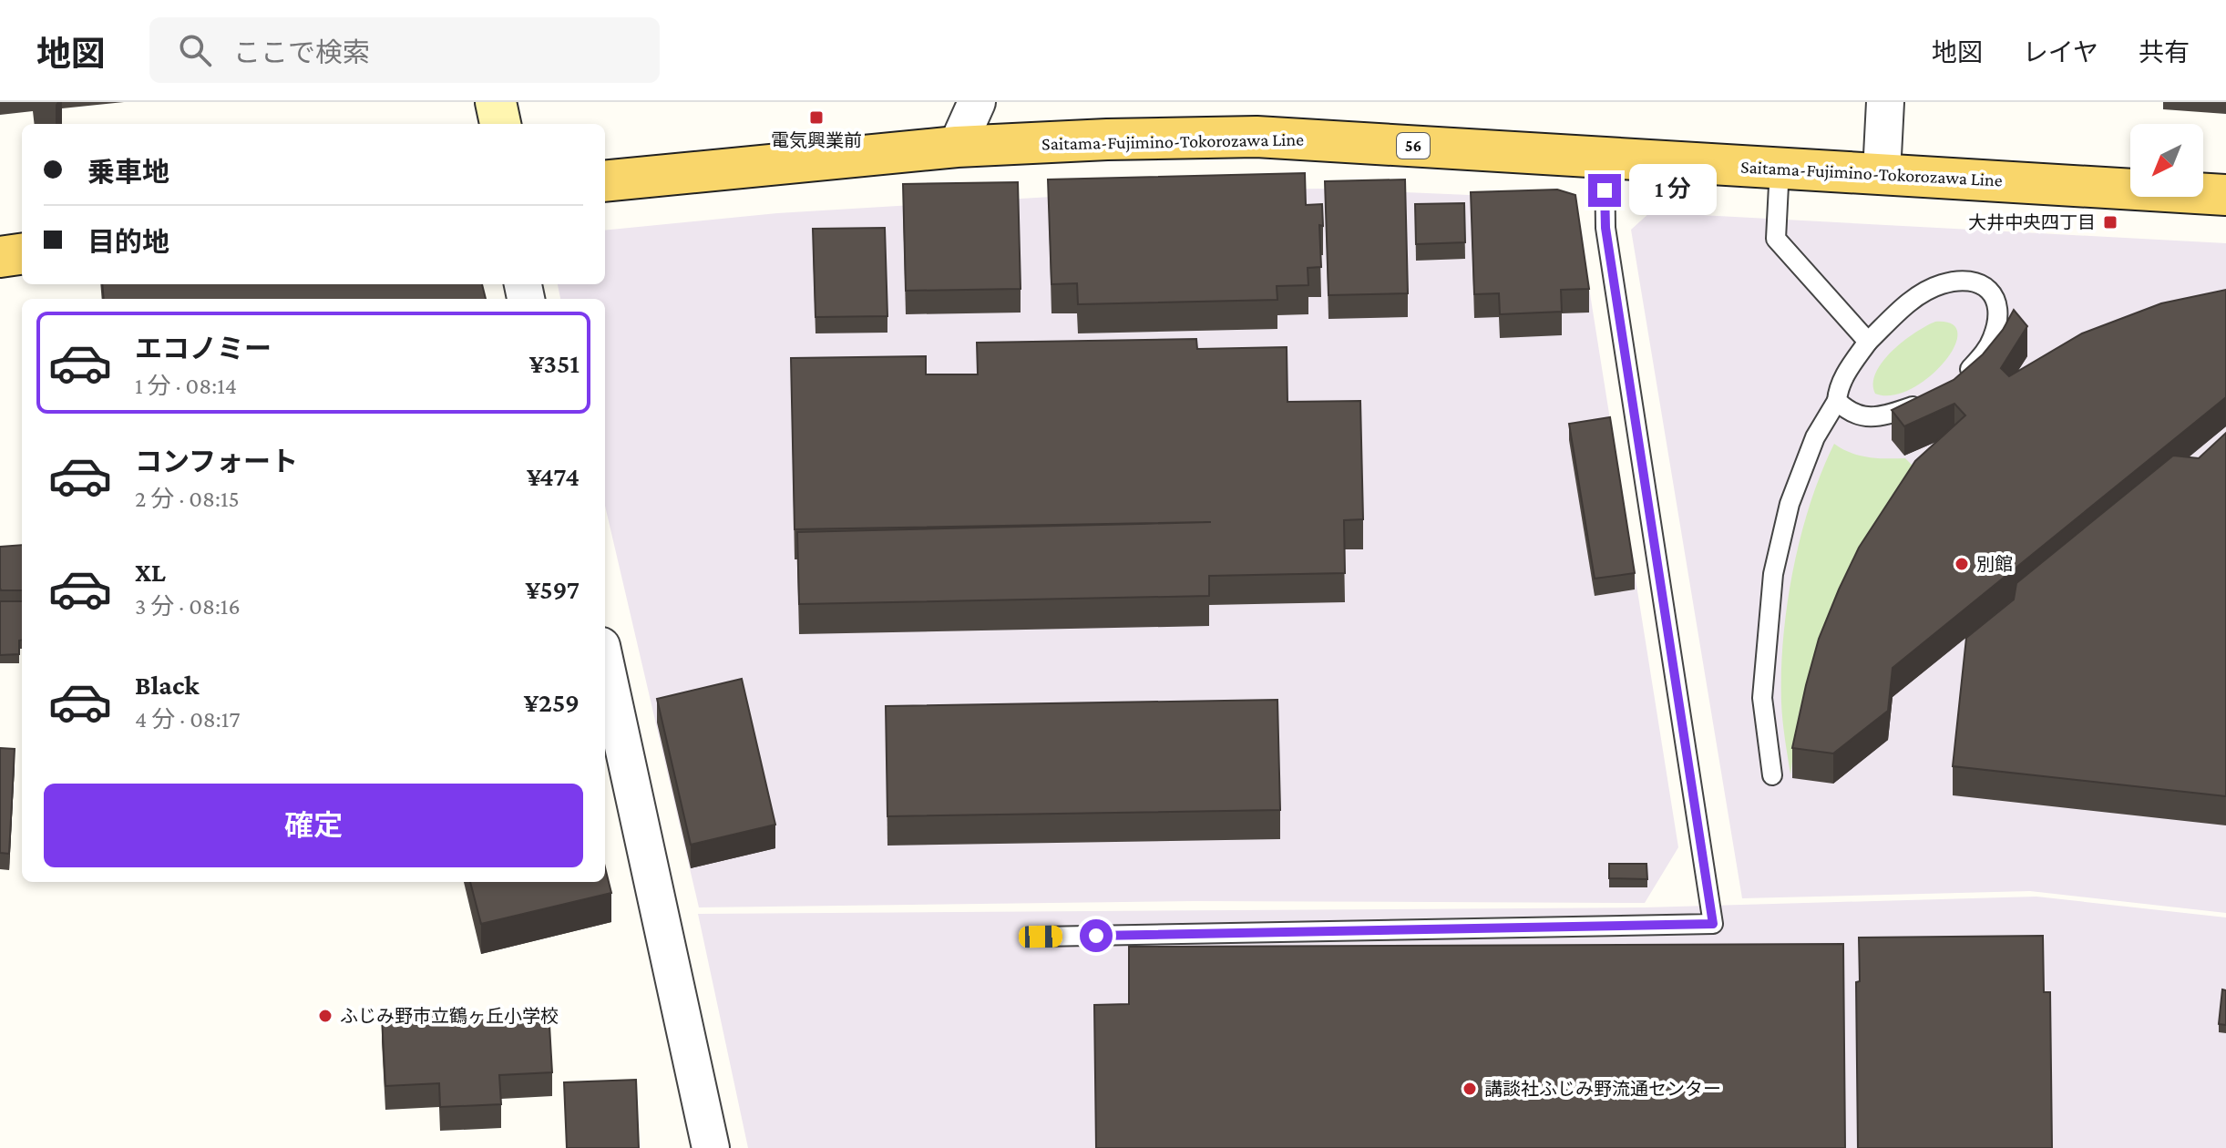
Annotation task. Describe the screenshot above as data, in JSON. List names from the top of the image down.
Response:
{
  "streets": {
    "main road": ["Saitama-Fujimino-Tokorozawa Line", "56"]
  },
  "places": {
    "transit": ["電気興業前", "大井中央四丁目"],
    "other": ["別館", "ふじみ野市立鶴ヶ丘小学校", "講談社ふじみ野流通センター"]
  },
  "north": "bottom left",
  "page": {
    "header": "地図",
    "search": "ここで検索",
    "nav": ["地図", "レイヤ", "共有"],
    "banner": ["乗車地", "目的地"],
    "bubble": "1 分",
    "list": [
      {
        "name": "エコノミー",
        "note": "1 分 · 08:14",
        "value": "¥351"
      },
      {
        "name": "コンフォート",
        "note": "2 分 · 08:15",
        "value": "¥474"
      },
      {
        "name": "XL",
        "note": "3 分 · 08:16",
        "value": "¥597"
      },
      {
        "name": "Black",
        "note": "4 分 · 08:17",
        "value": "¥259"
      }
    ],
    "buttons": "確定"
  }
}
